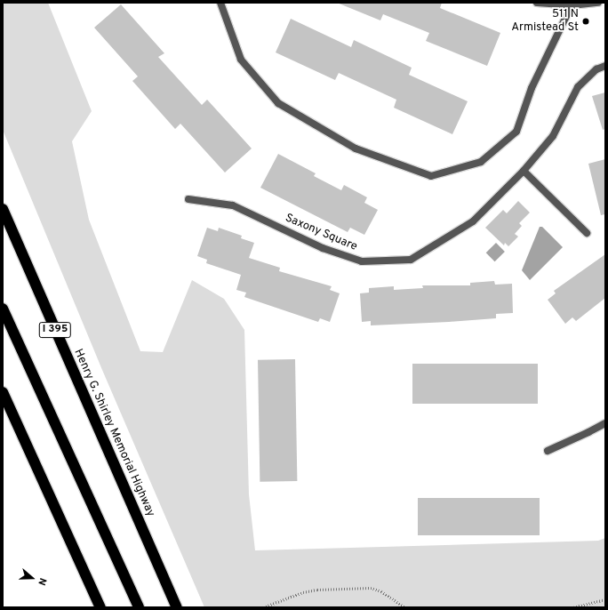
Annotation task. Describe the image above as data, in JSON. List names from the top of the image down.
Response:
{
  "streets": {
    "highway": ["I 395", "Henry G. Shirley Memorial Highway"],
    "street": ["Saxony Square"]
  },
  "places": ["511 N Armistead St"],
  "north": "right"
}
